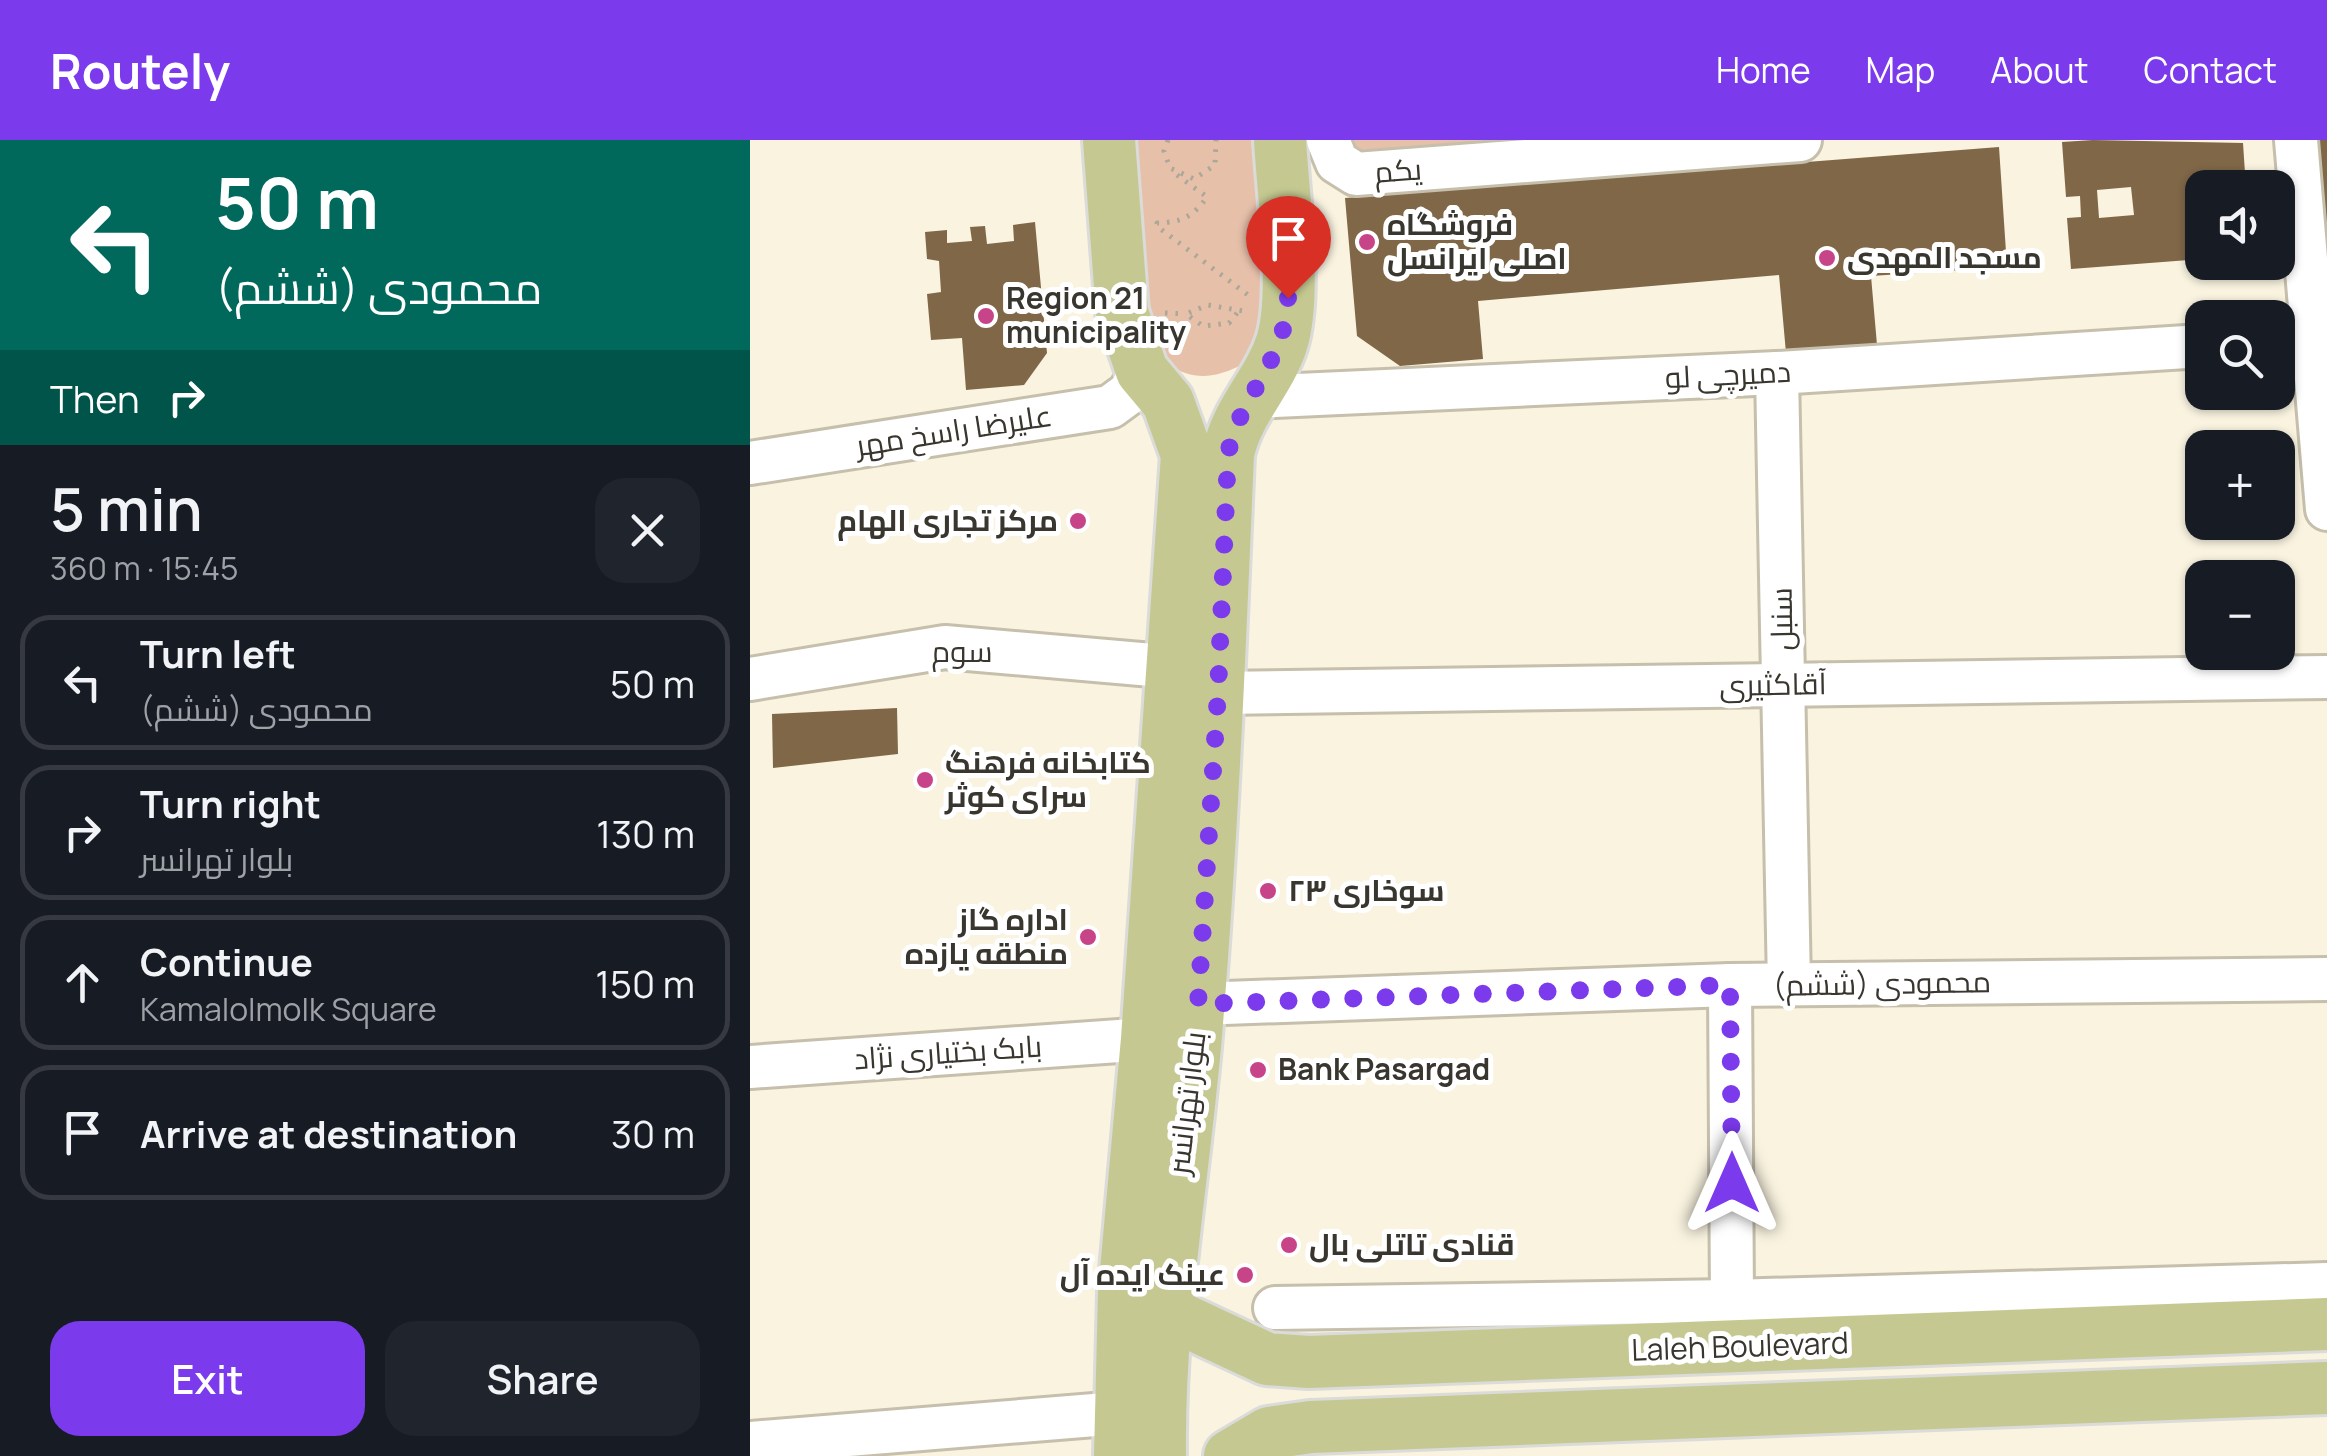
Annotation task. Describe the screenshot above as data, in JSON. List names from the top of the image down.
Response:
{
  "streets": {
    "main road": ["بلوار تهرانسر", "Laleh Boulevard"],
    "street": [
      "یکم",
      "دمیرچی لو",
      "علیرضا راسخ مهر",
      "سنبل",
      "سوم",
      "آقاکثیری",
      "محمودی (ششم)",
      "بابک بختیاری نژاد"
    ]
  },
  "crossings": [
    ["دمیرچی لو", "سنبل"],
    ["دمیرچی لو", "بلوار تهرانسر"],
    ["علیرضا راسخ مهر", "بلوار تهرانسر"],
    ["سنبل", "آقاکثیری"],
    ["سنبل", "محمودی (ششم)"],
    ["سوم", "آقاکثیری"],
    ["سوم", "بلوار تهرانسر"],
    ["آقاکثیری", "بلوار تهرانسر"],
    ["محمودی (ششم)", "بلوار تهرانسر"],
    ["بابک بختیاری نژاد", "بلوار تهرانسر"],
    ["بلوار تهرانسر", "Laleh Boulevard"]
  ],
  "places": [
    "فروشگاه اصلی ایرانسل",
    "مسجد المهدی",
    "Region 21 municipality",
    "مرکز تجاری الهام",
    "کتابخانه فرهنگ سرای کوثر",
    "سوخاری ۲۳",
    "اداره گاز منطقه یازده",
    "Bank Pasargad",
    "قنادی تاتلی بال",
    "عینک ایده آل"
  ],
  "page": {
    "header": "Routely",
    "nav": [
      "Home",
      "Map",
      "About",
      "Contact"
    ],
    "turn": ["50 m", "محمودی (ششم)"],
    "map_buttons": ["+", "−"],
    "then": "Then",
    "heading": ["5 min", "360 m · 15:45"],
    "list": [
      {
        "name": "Turn left",
        "note": "محمودی (ششم)",
        "value": "50 m"
      },
      {
        "name": "Turn right",
        "note": "بلوار تهرانسر",
        "value": "130 m"
      },
      {
        "name": "Continue",
        "note": "Kamalolmolk Square",
        "value": "150 m"
      },
      {
        "name": "Arrive at destination",
        "value": "30 m"
      }
    ],
    "buttons": ["Exit", "Share"]
  }
}
